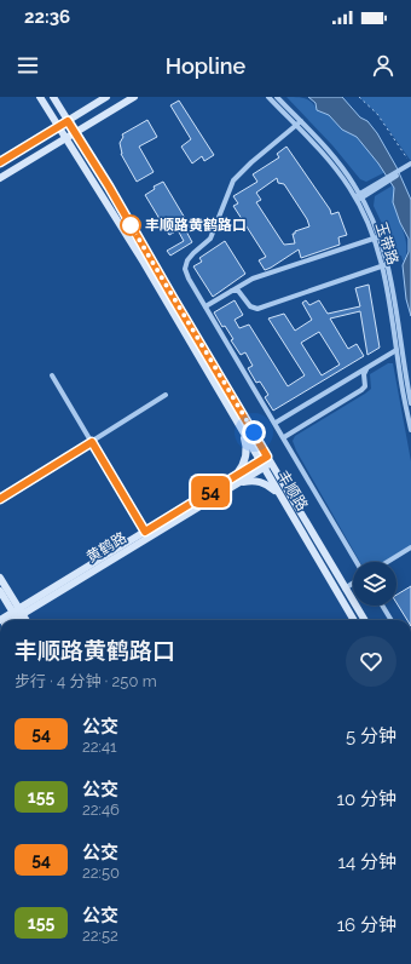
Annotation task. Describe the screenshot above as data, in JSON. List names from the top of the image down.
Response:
{
  "streets": {
    "main road": ["丰顺路", "黄鹤路"],
    "street": ["玉带路"]
  },
  "crossings": [
    ["丰顺路", "黄鹤路"]
  ],
  "places": ["丰顺路黄鹤路口"],
  "lines": ["bus line 54"],
  "page": {
    "status": "22:36",
    "header": "Hopline",
    "on_map": "54",
    "heading": ["丰顺路黄鹤路口", "步行 · 4 分钟 · 250 m"],
    "list": [
      {
        "mark": "54",
        "name": "公交",
        "note": "22:41",
        "value": "5 分钟"
      },
      {
        "mark": "155",
        "name": "公交",
        "note": "22:46",
        "value": "10 分钟"
      },
      {
        "mark": "54",
        "name": "公交",
        "note": "22:50",
        "value": "14 分钟"
      },
      {
        "mark": "155",
        "name": "公交",
        "note": "22:52",
        "value": "16 分钟"
      }
    ]
  }
}
